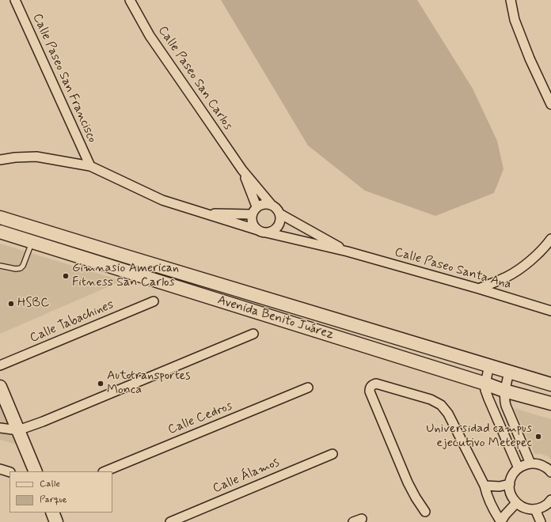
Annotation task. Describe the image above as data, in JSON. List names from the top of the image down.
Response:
{
  "streets": {
    "main road": ["Avenida Benito Juárez"],
    "street": [
      "Calle Paseo San Francisco",
      "Calle Paseo San Carlos",
      "Calle Paseo Santa Ana",
      "Calle Tabachines",
      "Calle Cedros",
      "Calle Álamos"
    ]
  },
  "crossings": [
    ["Calle Paseo San Francisco", "Calle Paseo Santa Ana"],
    ["Calle Paseo San Carlos", "Calle Paseo Santa Ana"]
  ],
  "places": [
    "Gimnasio American Fitness San Carlos",
    "HSBC",
    "Autotransportes Monca",
    "Universidad campus ejecutivo Metepec"
  ],
  "legend": ["Calle", "Parque"]
}
